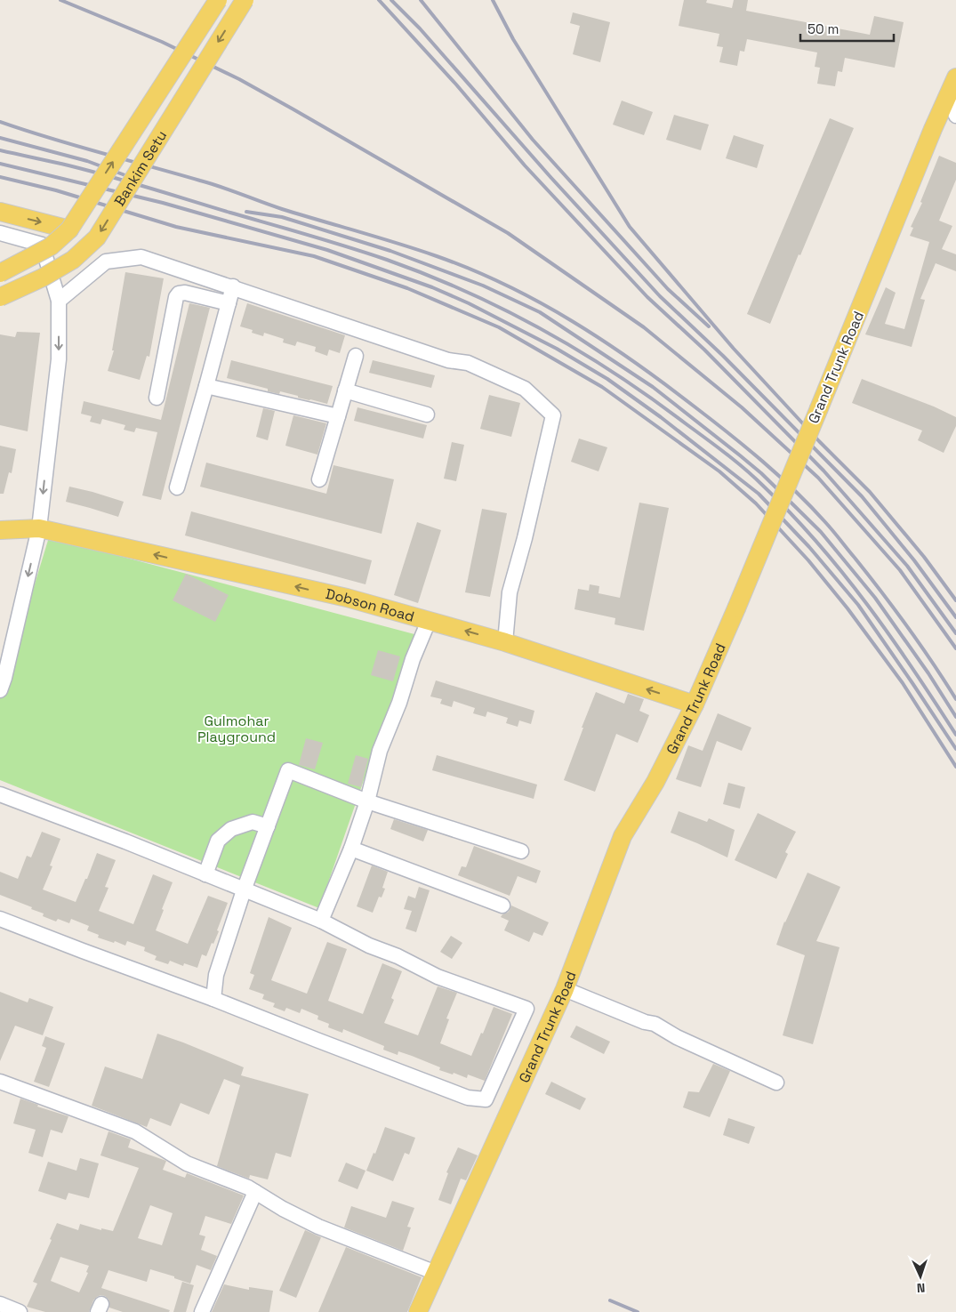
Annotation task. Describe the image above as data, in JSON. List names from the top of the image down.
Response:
{
  "streets": {
    "main road": ["Bankim Setu", "Grand Trunk Road", "Dobson Road"]
  },
  "crossings": [
    ["Grand Trunk Road", "Dobson Road"]
  ],
  "one_way": ["Dobson Road"],
  "parks": ["Gulmohar Playground"],
  "scale_bar": "50 m",
  "north": "bottom"
}
